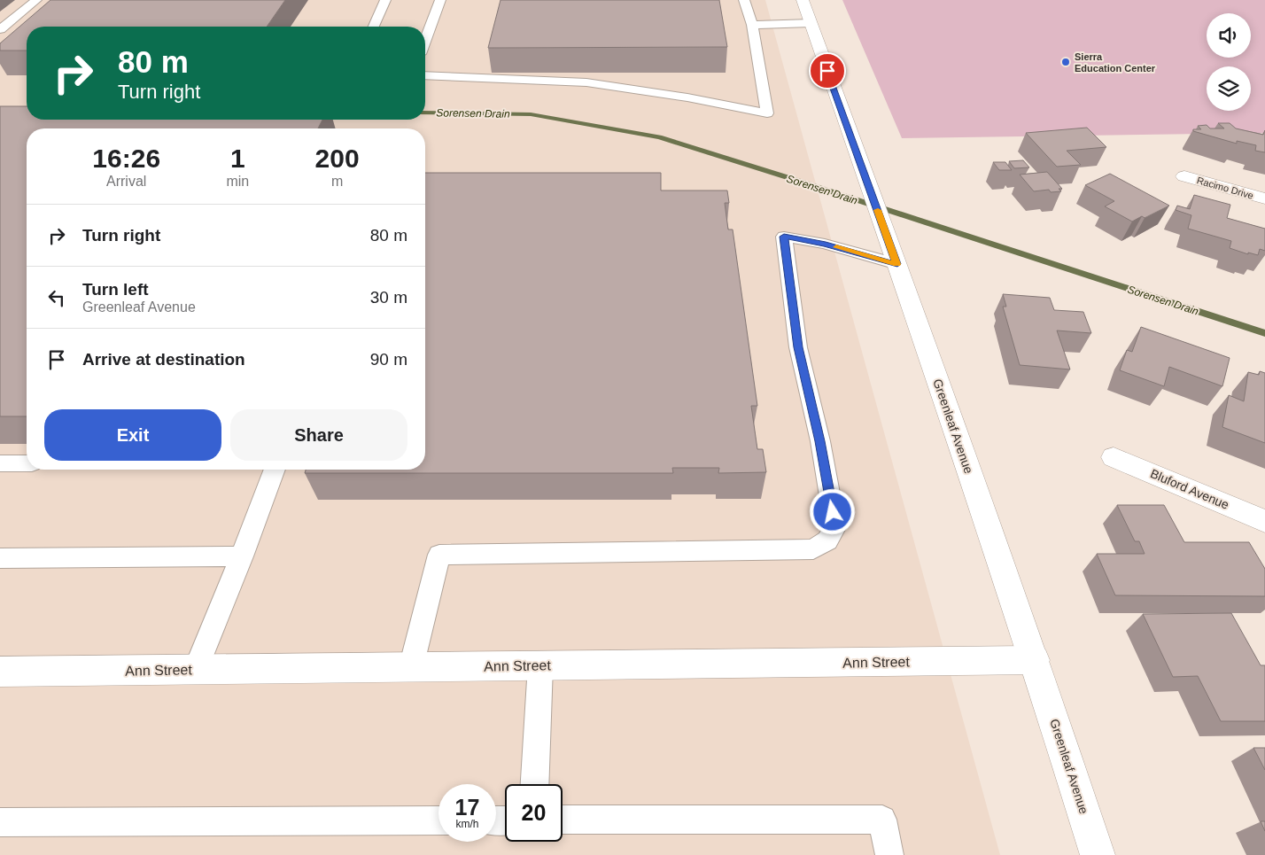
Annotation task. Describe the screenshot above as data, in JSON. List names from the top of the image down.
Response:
{
  "streets": {
    "main road": [
      "Racimo Drive",
      "Greenleaf Avenue",
      "Bluford Avenue",
      "Ann Street"
    ]
  },
  "crossings": [
    ["Greenleaf Avenue", "Ann Street"]
  ],
  "water": ["Sorensen Drain"],
  "places": ["Sierra Education Center"],
  "page": {
    "turn": ["80 m", "Turn right"],
    "eta": [
      "16:26",
      "Arrival",
      "1",
      "min",
      "200",
      "m"
    ],
    "list": [
      {
        "name": "Turn right",
        "value": "80 m"
      },
      {
        "name": "Turn left",
        "note": "Greenleaf Avenue",
        "value": "30 m"
      },
      {
        "name": "Arrive at destination",
        "value": "90 m"
      }
    ],
    "buttons": ["Exit", "Share"],
    "speed": "17 km/h",
    "limit": "20"
  }
}
